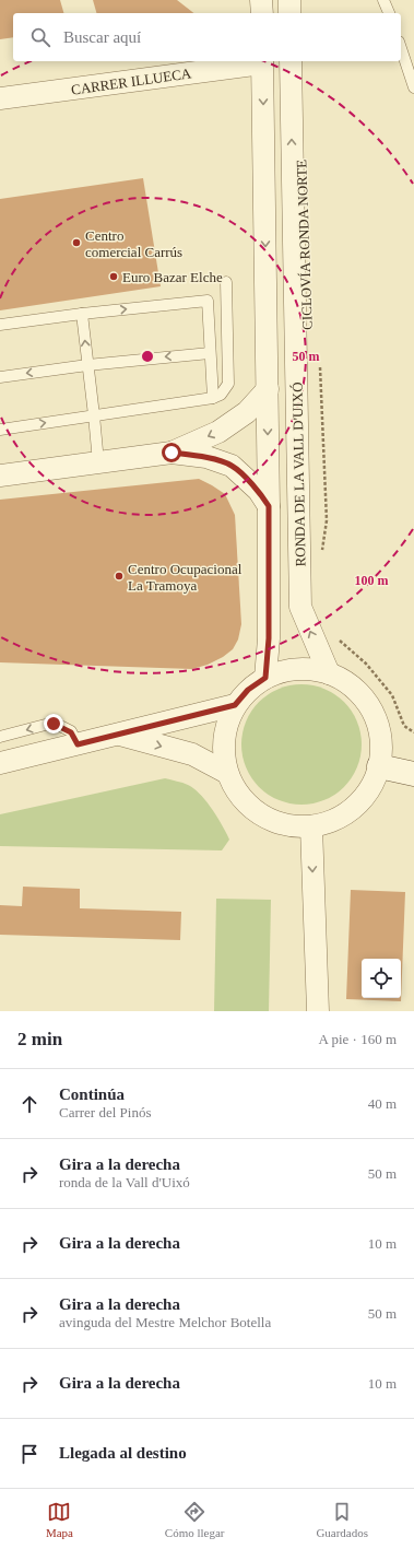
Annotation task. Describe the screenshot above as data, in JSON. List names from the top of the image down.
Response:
{
  "streets": {
    "street": ["CARRER ILLUECA", "RONDA DE LA VALL D'UIXÓ"]
  },
  "crossings": [
    ["CARRER ILLUECA", "RONDA DE LA VALL D'UIXÓ"]
  ],
  "places": ["Centro comercial Carrús", "Euro Bazar Elche", "Centro Ocupacional La Tramoya"],
  "page": {
    "search": "Buscar aquí",
    "heading": ["2 min", "A pie · 160 m"],
    "list": [
      ["Continúa", "Carrer del Pinós", "40 m"],
      ["Gira a la derecha", "ronda de la Vall d'Uixó", "50 m"],
      ["Gira a la derecha", "10 m"],
      ["Gira a la derecha", "avinguda del Mestre Melchor Botella", "50 m"],
      ["Gira a la derecha", "10 m"],
      "Llegada al destino"
    ],
    "nav": ["Mapa", "Cómo llegar", "Guardados"]
  },
  "rings": ["50 m", "100 m"]
}
